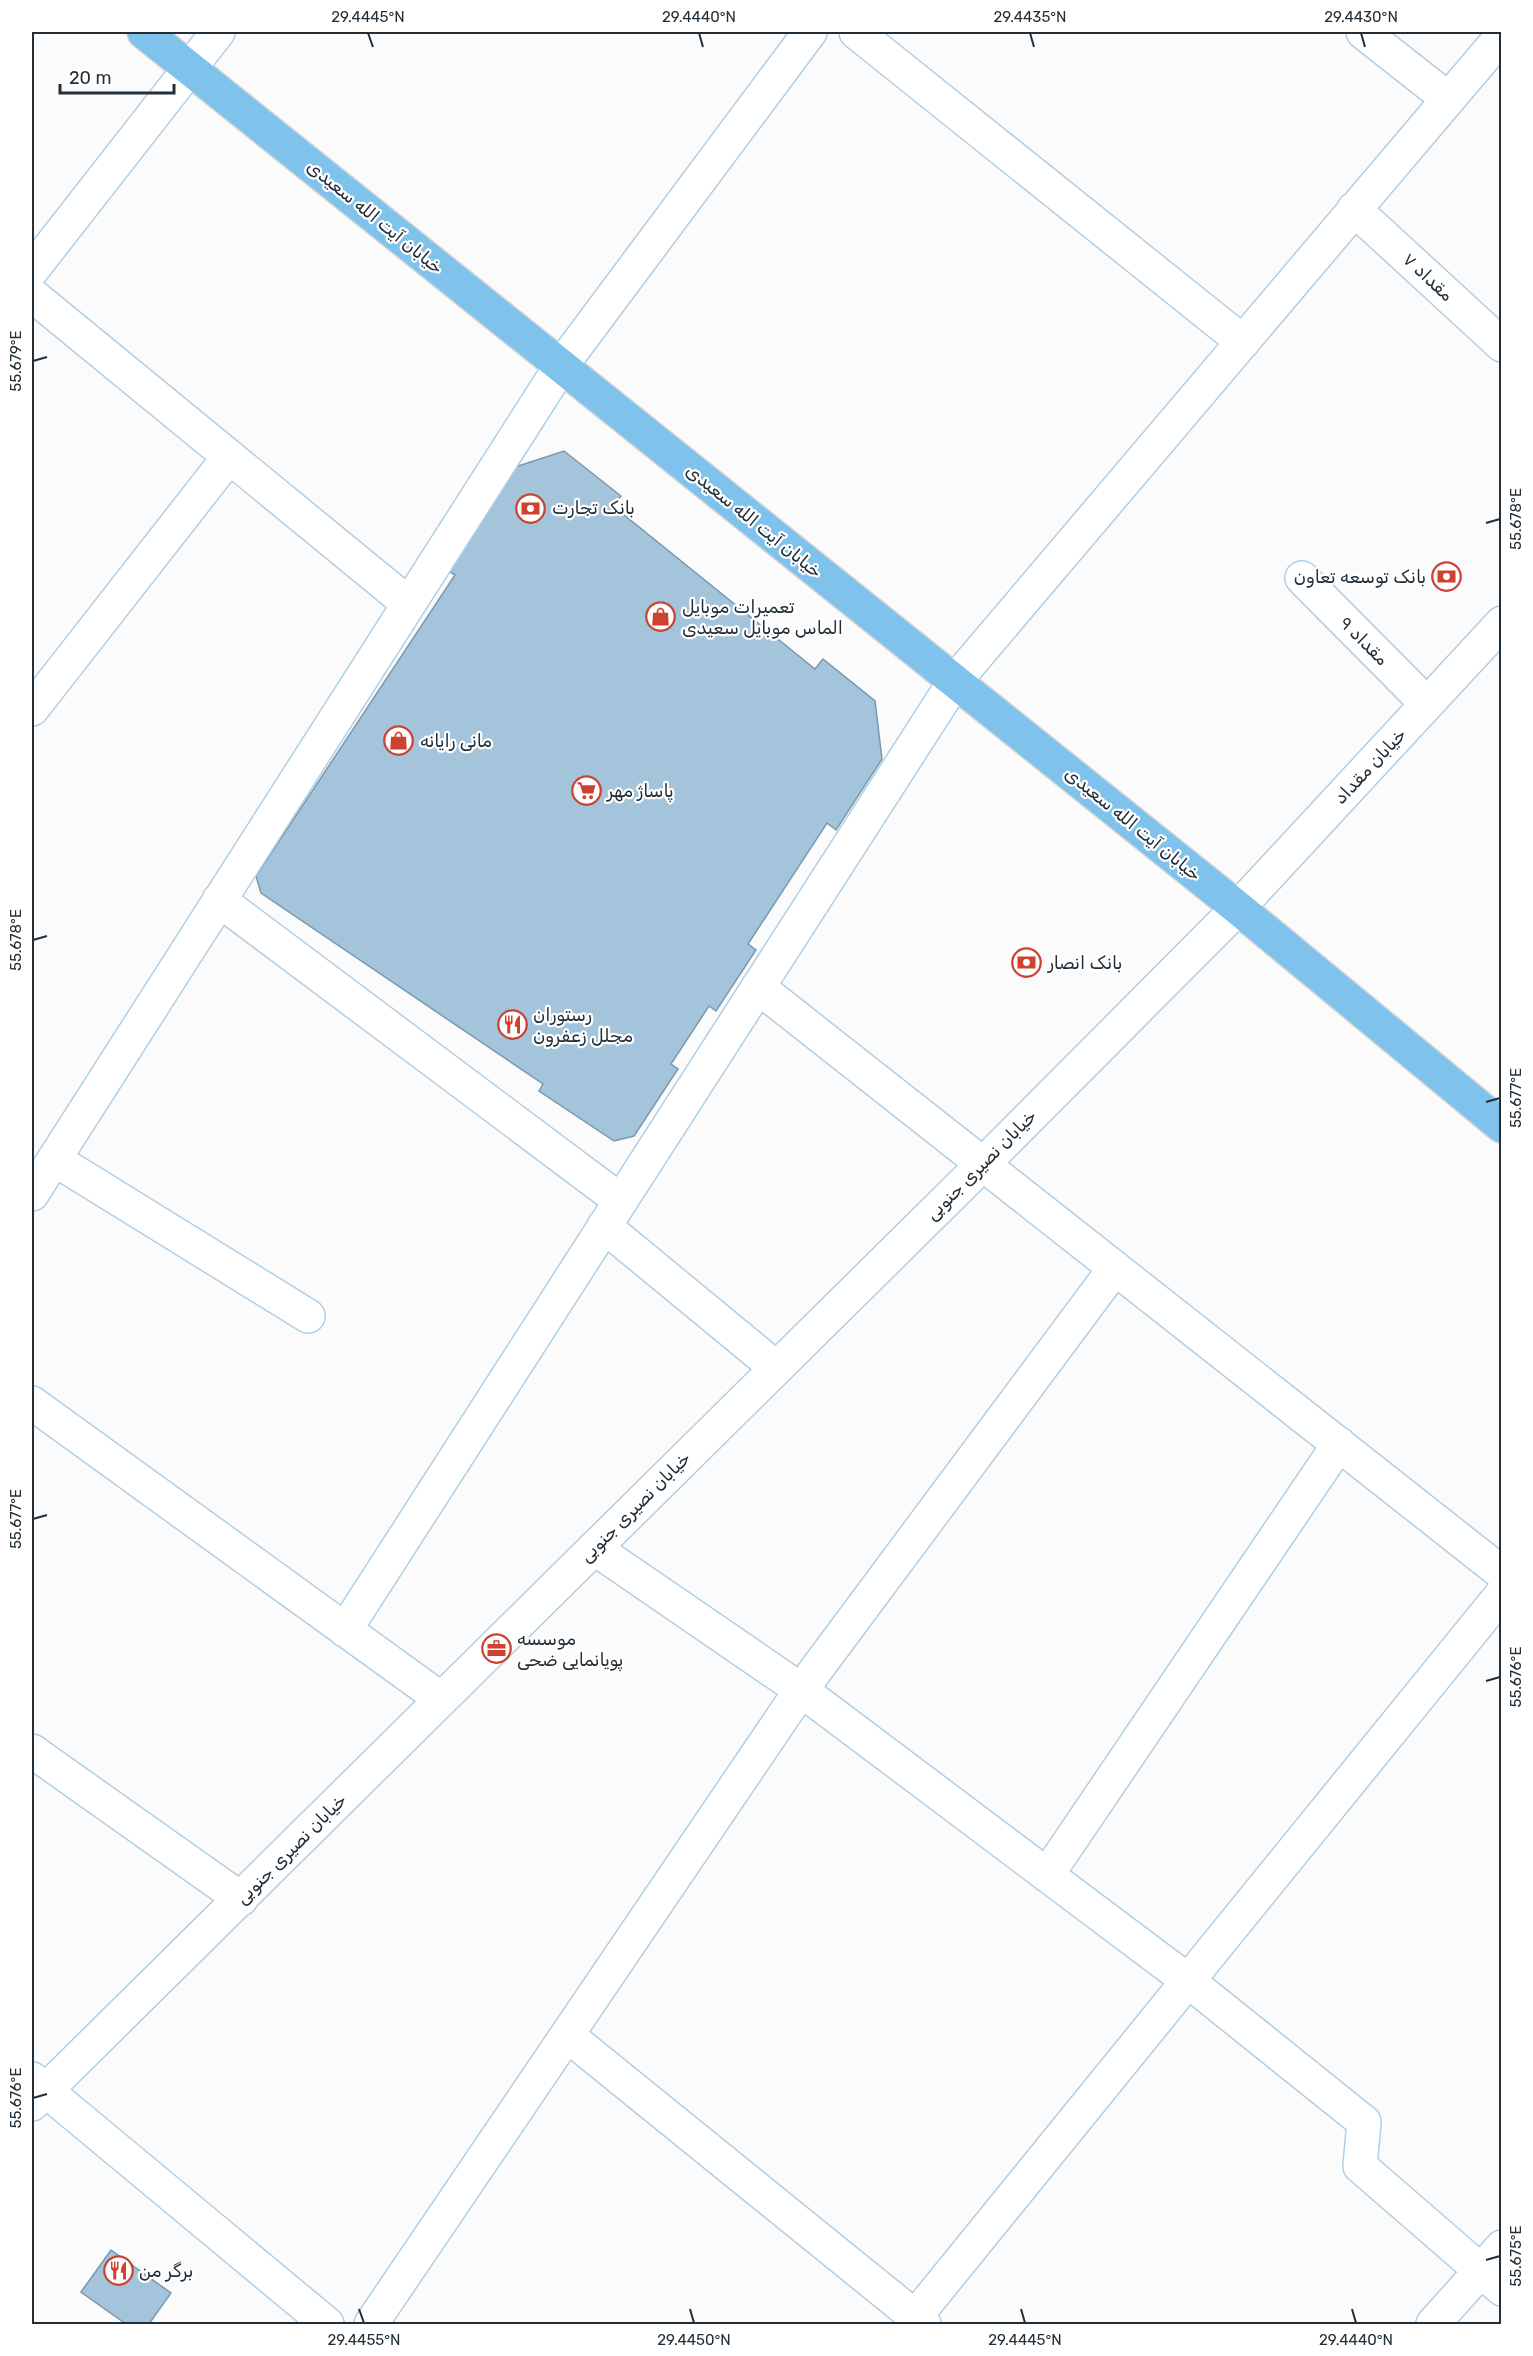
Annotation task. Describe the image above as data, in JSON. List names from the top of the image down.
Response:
{
  "streets": {
    "main road": ["خیابان آیت الله سعیدی"],
    "street": [
      "۷ مقداد",
      "مقداد ۹",
      "خیابان مقداد",
      "خیابان نصیری جنوبی"
    ]
  },
  "crossings": [
    ["خیابان آیت الله سعیدی", "خیابان مقداد"],
    ["خیابان آیت الله سعیدی", "خیابان نصیری جنوبی"],
    ["مقداد ۹", "خیابان مقداد"],
    ["خیابان مقداد", "خیابان نصیری جنوبی"]
  ],
  "places": {
    "bank": ["بانک تجارت", "بانک توسعه تعاون", "بانک انصار"],
    "shop": ["تعمیرات موبایل الماس موبایل سعیدی", "مانی رایانه"],
    "supermarket": ["پاساژ مهر"],
    "restaurant": ["رستوران مجلل زعفرون", "برگر من"],
    "office": ["موسسه پویانمایی ضحی"]
  },
  "scale_bar": "20 m",
  "coordinates": [
    "29.4445°N",
    "29.4440°N",
    "29.4435°N",
    "29.4430°N",
    "55.679°E",
    "55.678°E",
    "55.677°E",
    "55.676°E",
    "55.675°E",
    "29.4455°N",
    "29.4450°N"
  ]
}
